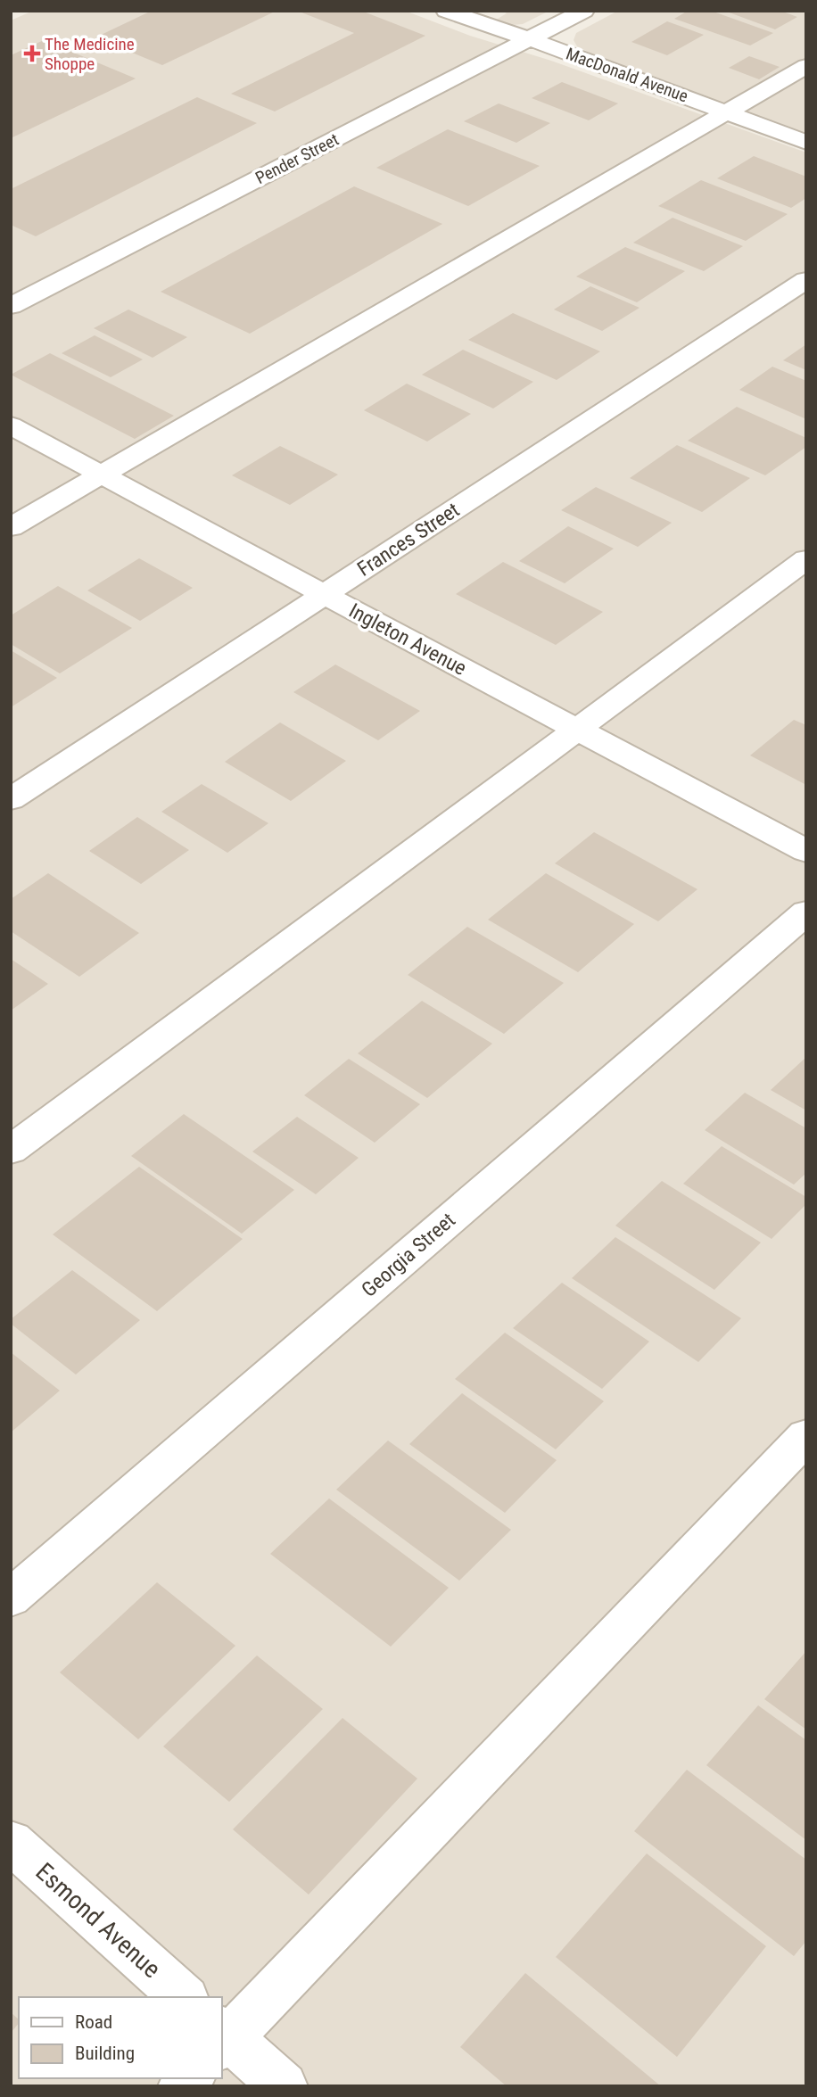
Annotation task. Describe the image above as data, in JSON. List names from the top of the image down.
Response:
{
  "streets": {
    "street": [
      "MacDonald Avenue",
      "Pender Street",
      "Frances Street",
      "Ingleton Avenue",
      "Georgia Street",
      "Esmond Avenue"
    ]
  },
  "crossings": [
    ["MacDonald Avenue", "Pender Street"],
    ["Frances Street", "Ingleton Avenue"]
  ],
  "places": {
    "health": ["The Medicine Shoppe"]
  },
  "legend": ["Road", "Building"]
}
